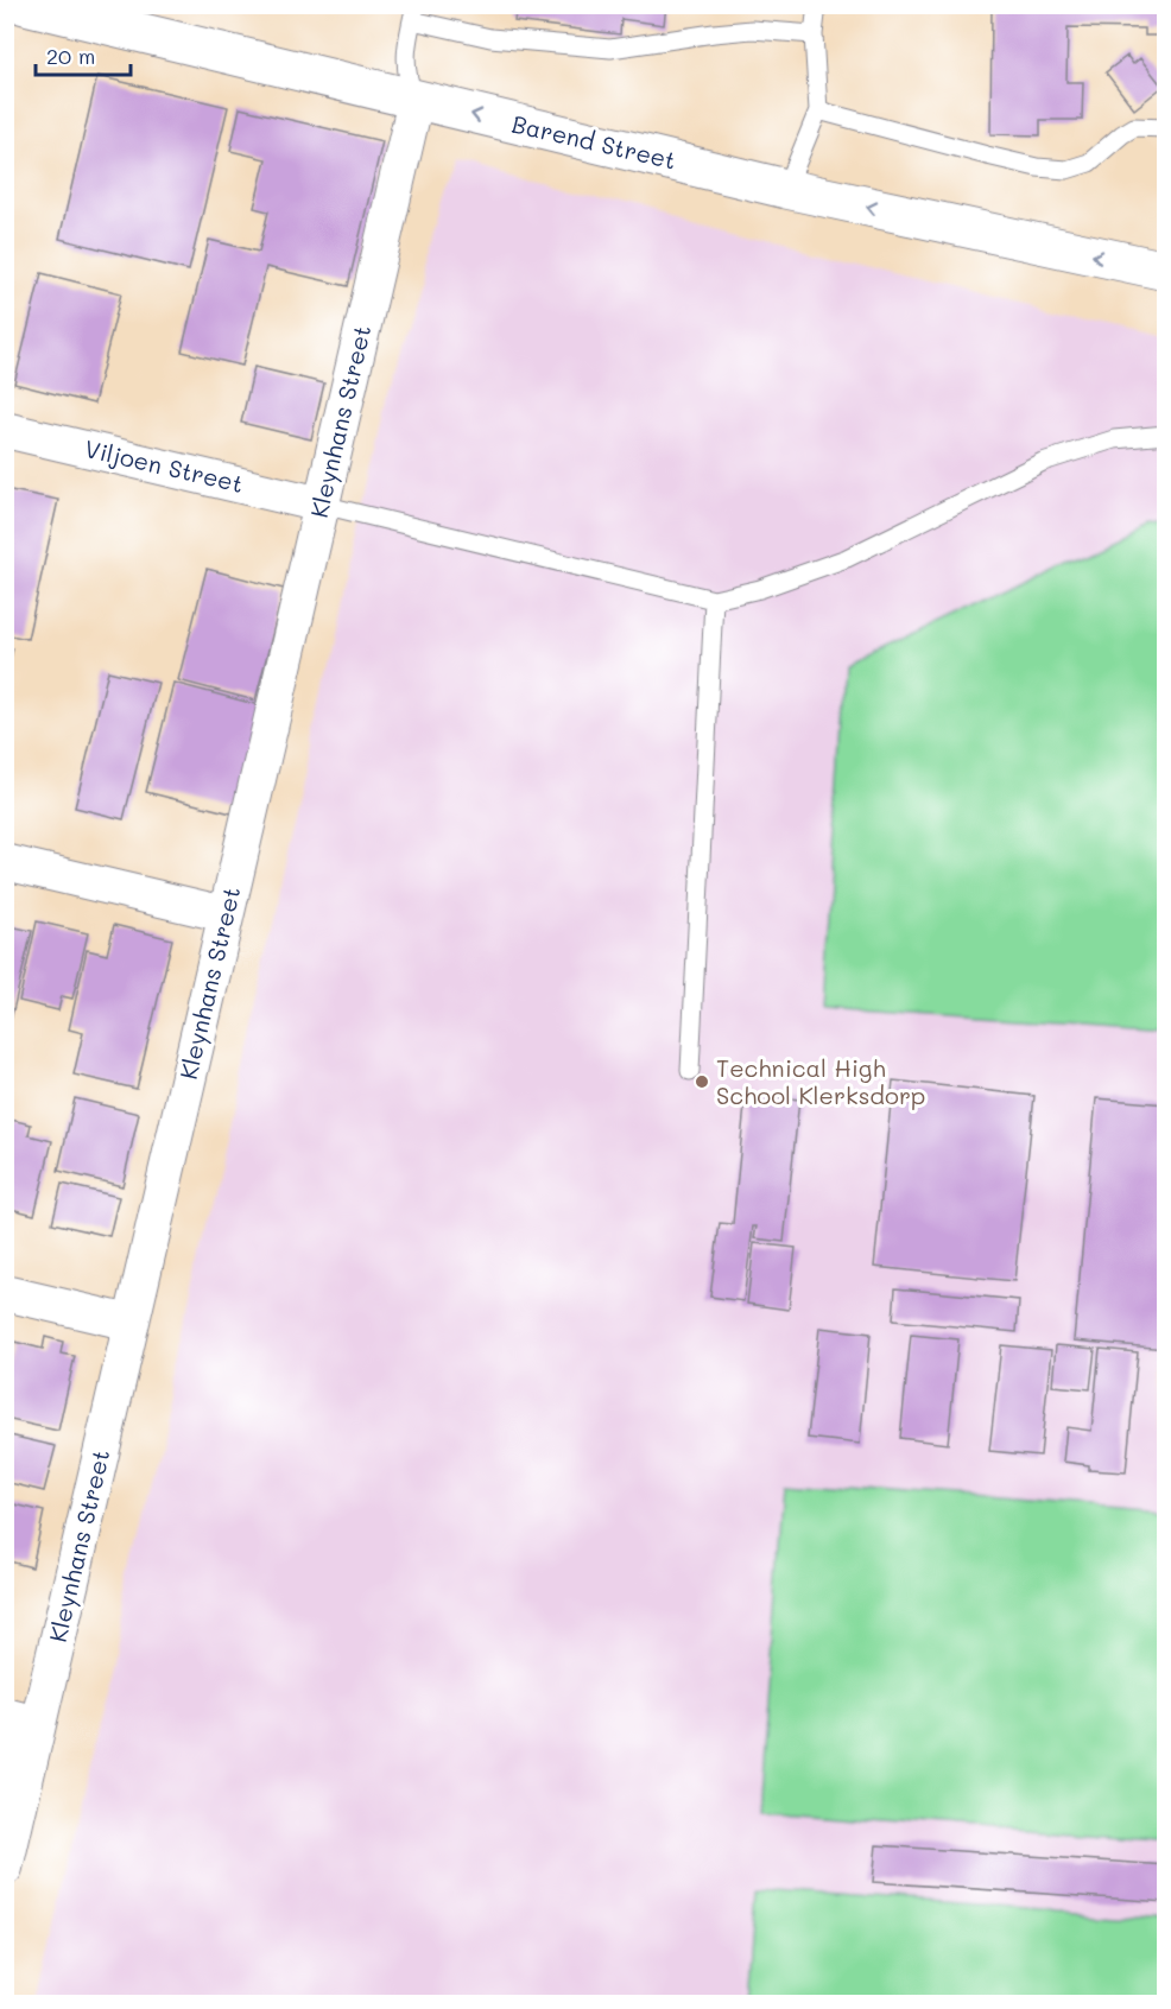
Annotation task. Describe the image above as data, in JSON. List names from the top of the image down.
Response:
{
  "streets": {
    "street": ["Barend Street", "Kleynhans Street", "Viljoen Street"]
  },
  "crossings": [
    ["Barend Street", "Kleynhans Street"],
    ["Kleynhans Street", "Viljoen Street"]
  ],
  "one_way": ["Barend Street"],
  "places": ["Technical High School Klerksdorp"],
  "scale_bar": "20 m"
}
